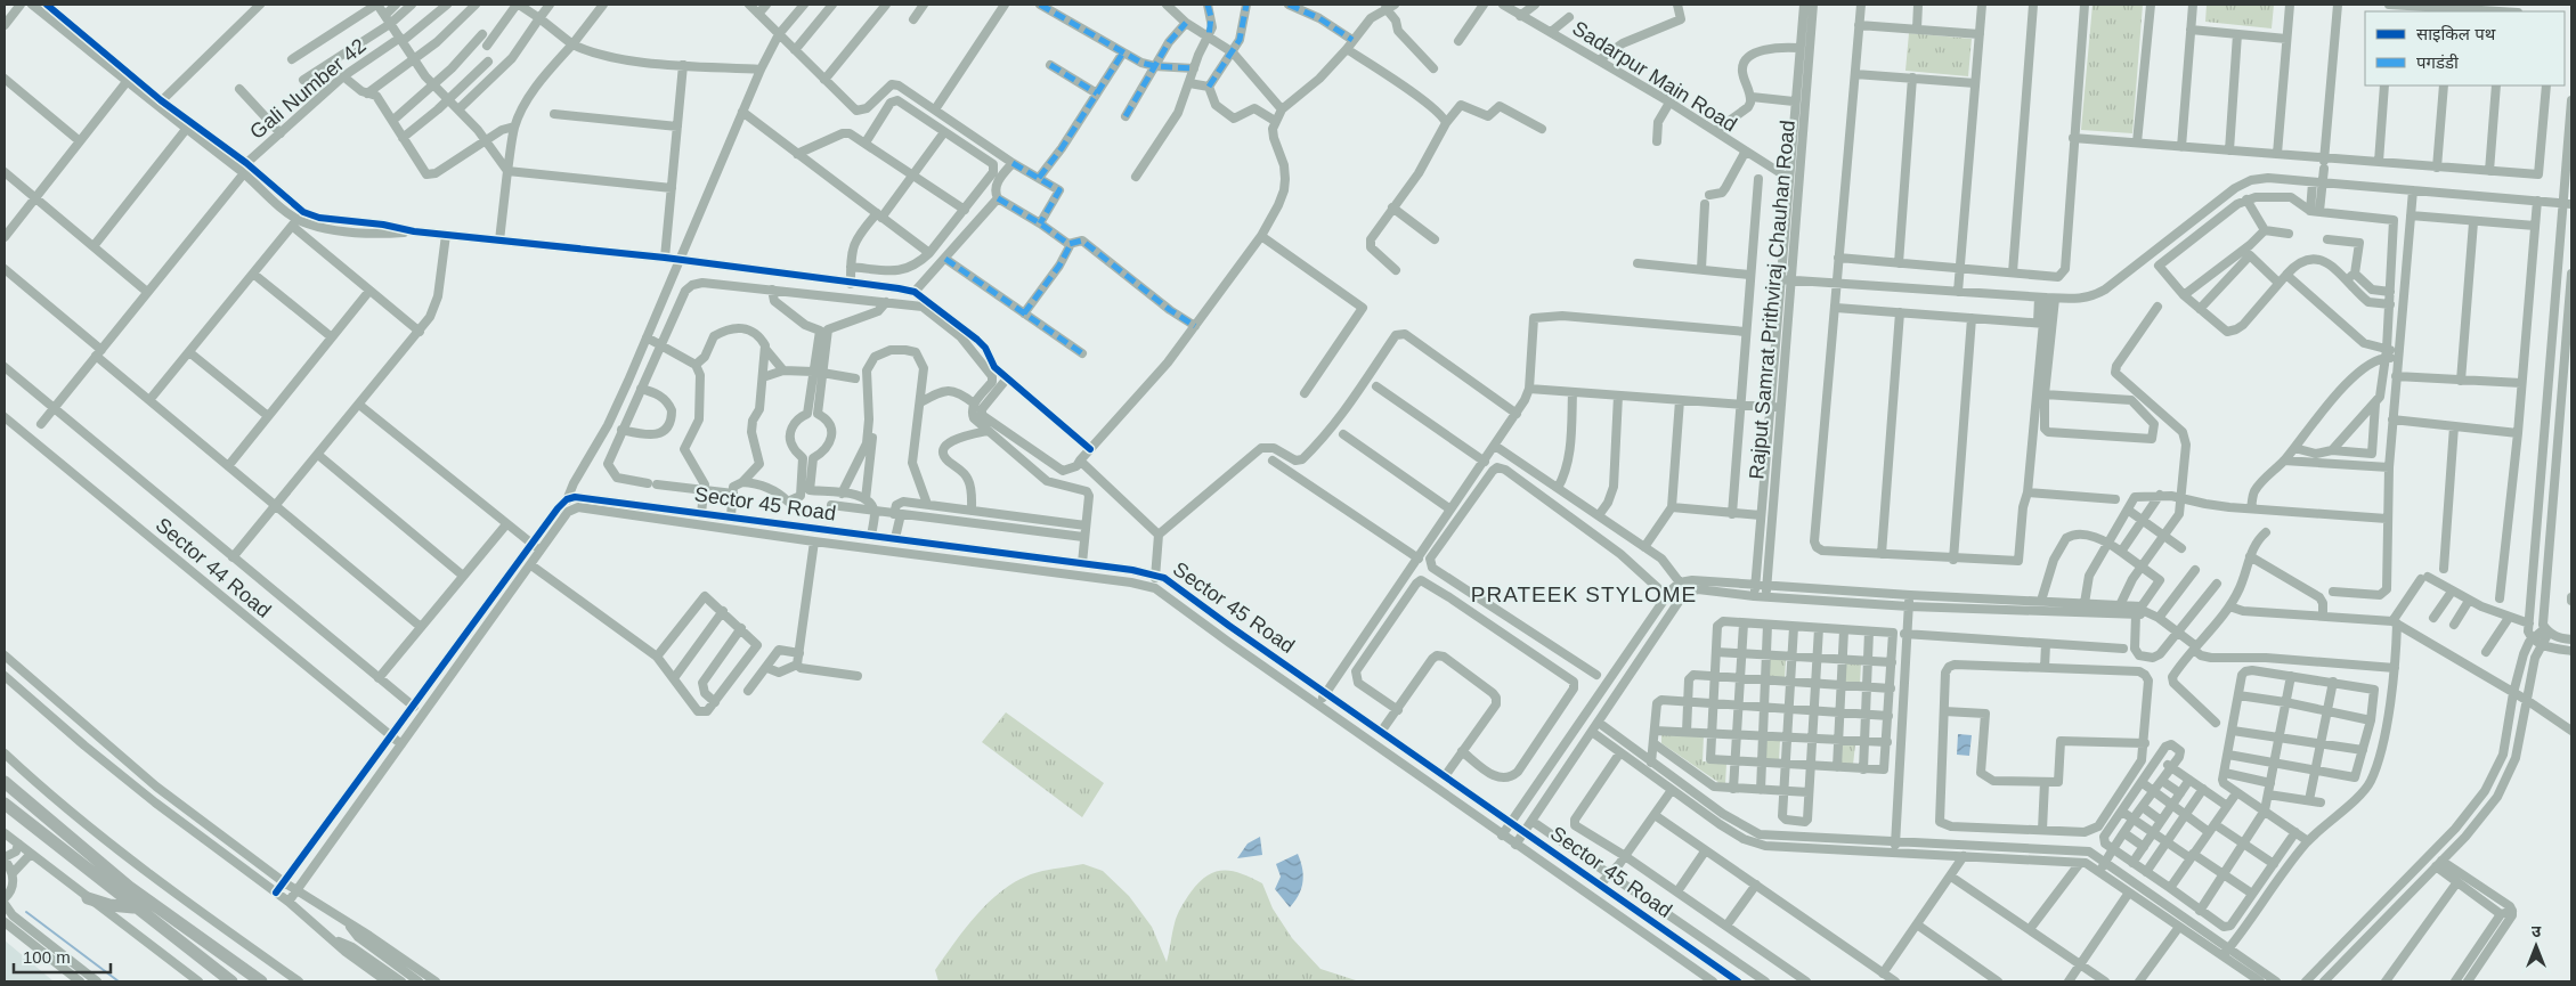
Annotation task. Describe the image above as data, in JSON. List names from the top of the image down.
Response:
{
  "streets": {
    "street": [
      "Sadarpur Main Road",
      "Gali Number 42",
      "Rajput Samrat Prithviraj Chauhan Road",
      "Sector 45 Road",
      "Sector 44 Road"
    ]
  },
  "crossings": [
    ["Sadarpur Main Road", "Rajput Samrat Prithviraj Chauhan Road"],
    ["Gali Number 42", "Sector 44 Road"]
  ],
  "districts": ["PRATEEK STYLOME"],
  "legend": ["साइकिल पथ", "पगडंडी"],
  "scale_bar": "100 m",
  "north": "top"
}
